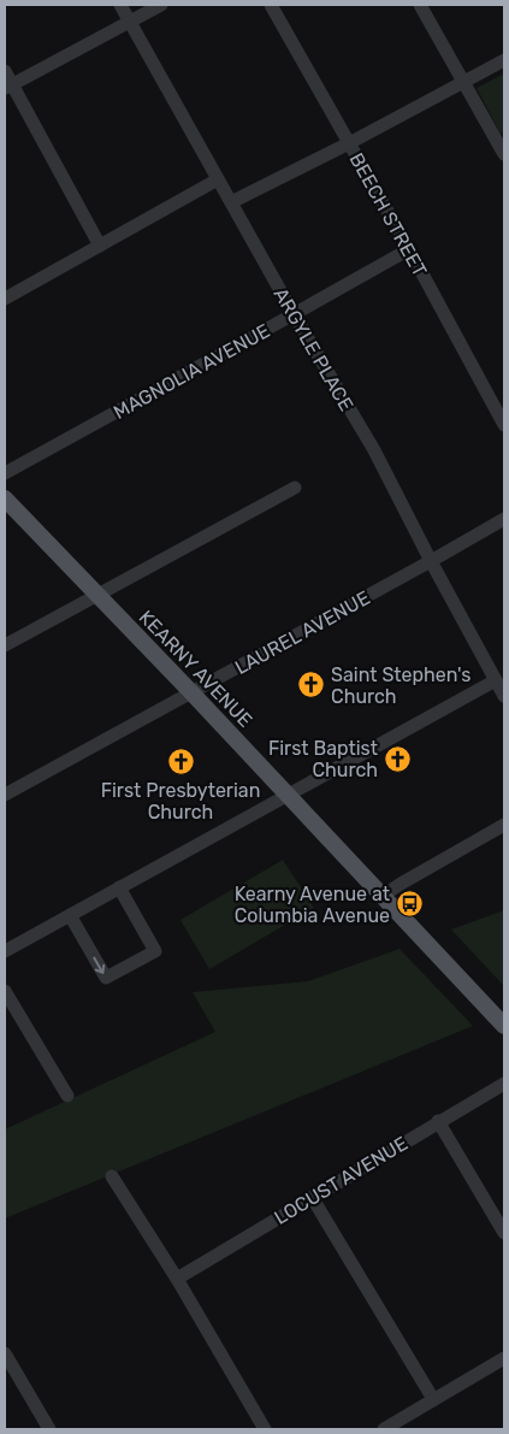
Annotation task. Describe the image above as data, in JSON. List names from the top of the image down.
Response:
{
  "streets": {
    "main road": ["KEARNY AVENUE"],
    "street": [
      "BEECH STREET",
      "ARGYLE PLACE",
      "MAGNOLIA AVENUE",
      "LAUREL AVENUE",
      "LOCUST AVENUE"
    ]
  },
  "crossings": [
    ["BEECH STREET", "MAGNOLIA AVENUE"],
    ["ARGYLE PLACE", "MAGNOLIA AVENUE"],
    ["ARGYLE PLACE", "LAUREL AVENUE"],
    ["LAUREL AVENUE", "KEARNY AVENUE"]
  ],
  "places": {
    "church": ["Saint Stephen's Church", "First Baptist Church", "First Presbyterian Church"],
    "bus stop": ["Kearny Avenue at Columbia Avenue"]
  }
}
